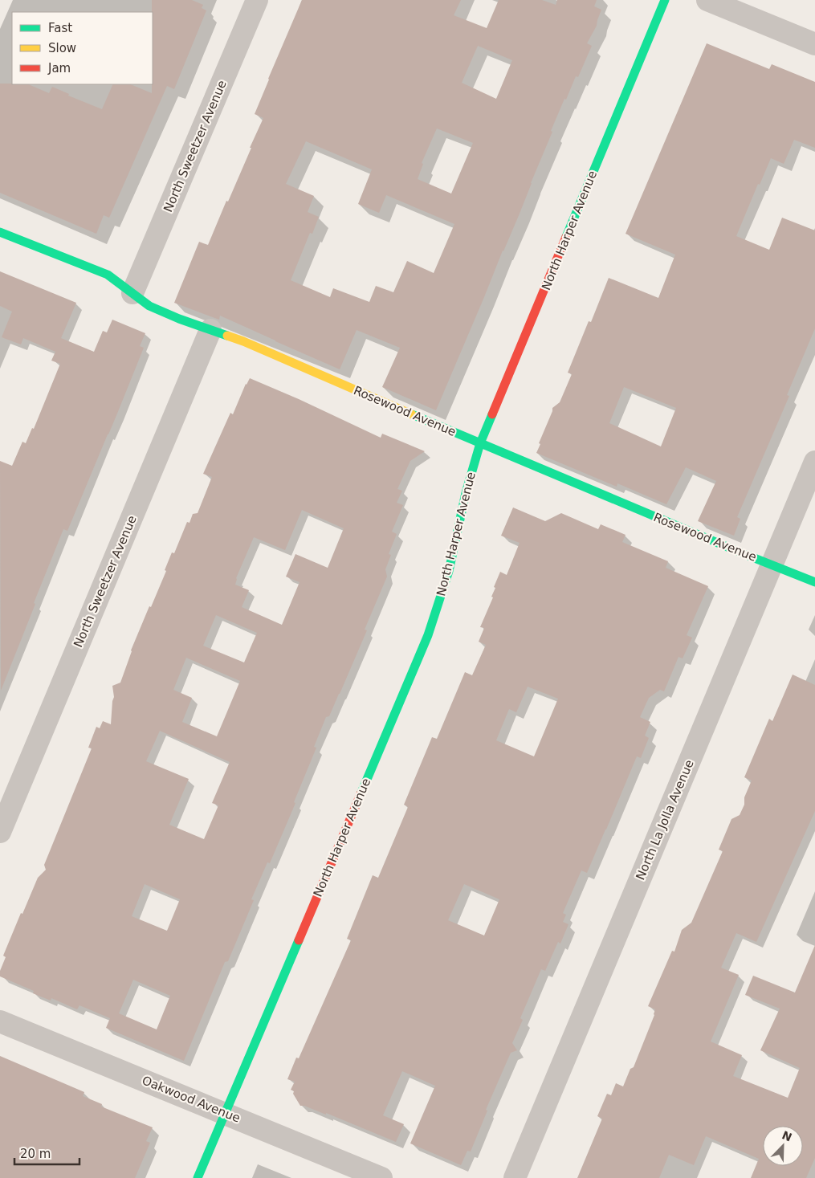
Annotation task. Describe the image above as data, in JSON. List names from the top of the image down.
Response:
{
  "streets": {
    "street": [
      "North Sweetzer Avenue",
      "North Harper Avenue",
      "Rosewood Avenue",
      "North La Jolla Avenue",
      "Oakwood Avenue"
    ]
  },
  "crossings": [
    ["North Sweetzer Avenue", "Rosewood Avenue"],
    ["North Harper Avenue", "Rosewood Avenue"],
    ["North Harper Avenue", "Oakwood Avenue"],
    ["Rosewood Avenue", "North La Jolla Avenue"]
  ],
  "legend": ["Fast", "Slow", "Jam"],
  "scale_bar": "20 m",
  "north": "top right"
}
